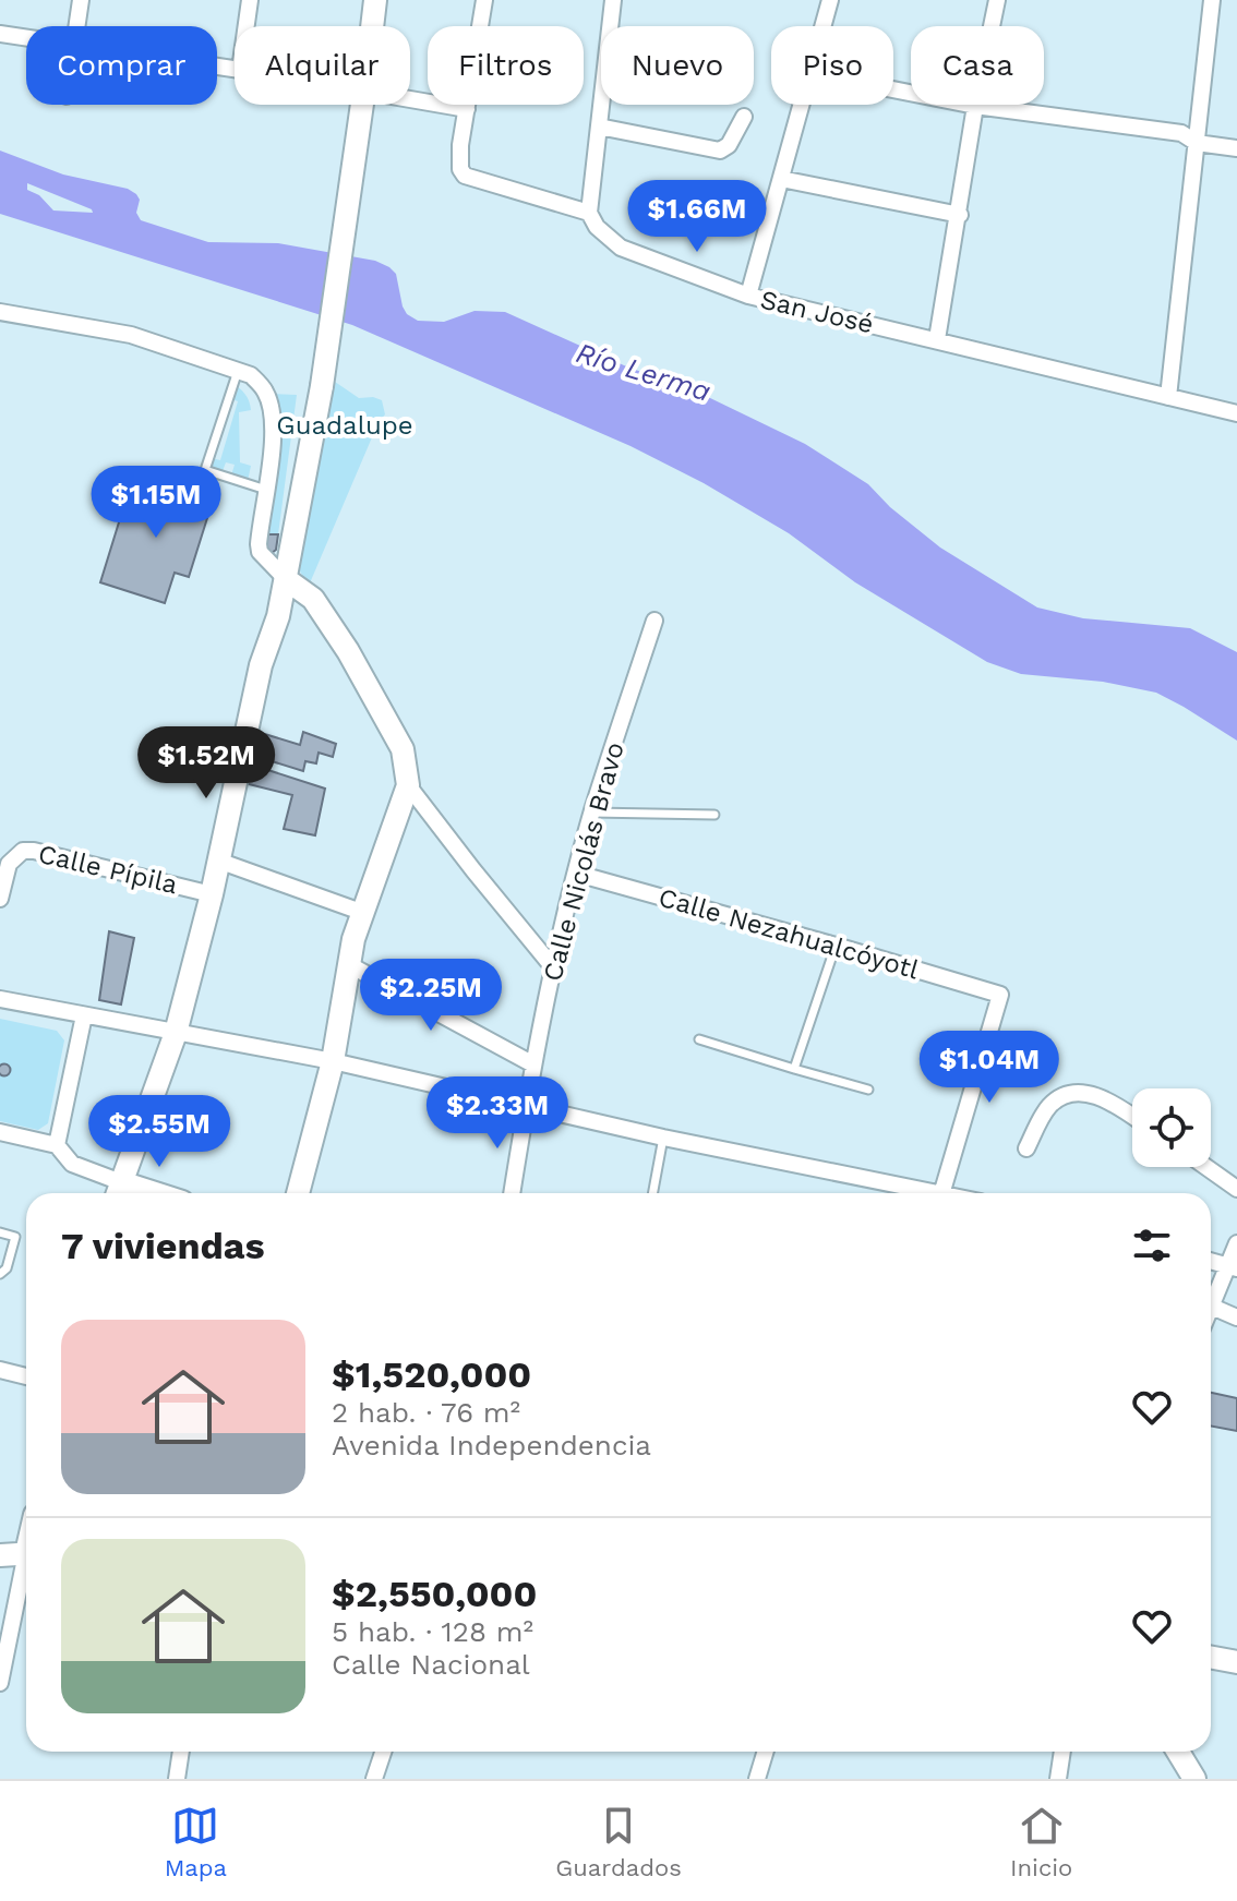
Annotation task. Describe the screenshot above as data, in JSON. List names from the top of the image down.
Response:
{
  "streets": {
    "street": [
      "San José",
      "Calle Nicolás Bravo",
      "Calle Pípila",
      "Calle Nezahualcóyotl"
    ]
  },
  "crossings": [
    ["Calle Nicolás Bravo", "Calle Nezahualcóyotl"]
  ],
  "water": ["Río Lerma"],
  "parks": ["Guadalupe"],
  "page": {
    "chip": [
      "Comprar",
      "Alquilar",
      "Filtros",
      "Nuevo",
      "Piso",
      "Casa"
    ],
    "price": [
      "$1.66M",
      "$1.15M",
      "$1.52M",
      "$2.25M",
      "$1.04M",
      "$2.33M",
      "$2.55M"
    ],
    "heading": "7 viviendas",
    "list": [
      {
        "name": "$1,520,000",
        "note": "2 hab. · 76 m² · Avenida Independencia"
      },
      {
        "name": "$2,550,000",
        "note": "5 hab. · 128 m² · Calle Nacional"
      }
    ],
    "tabs": ["Mapa", "Guardados", "Inicio"]
  }
}
